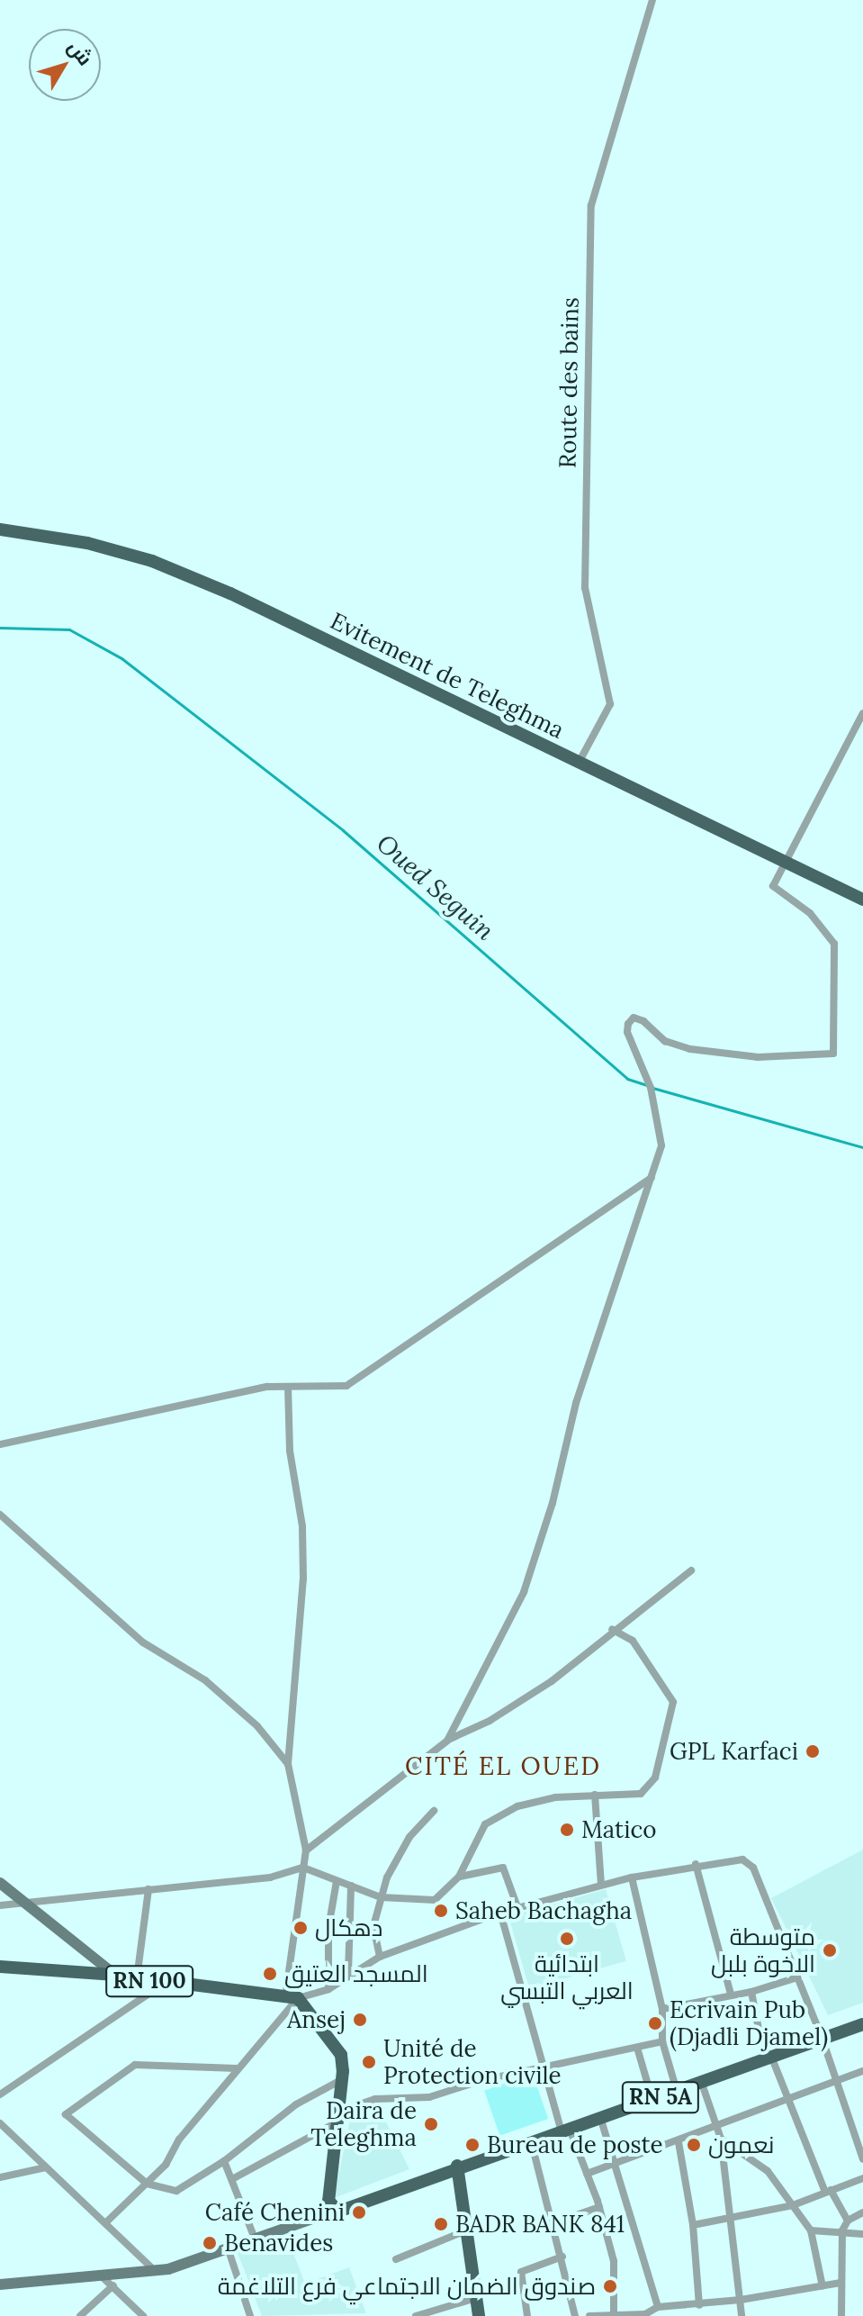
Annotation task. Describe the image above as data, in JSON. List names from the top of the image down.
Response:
{
  "streets": {
    "main road": ["Evitement de Teleghma", "RN 100", "RN 5A"],
    "street": ["Route des bains"]
  },
  "crossings": [
    ["Route des bains", "Evitement de Teleghma"]
  ],
  "districts": ["CITÉ EL OUED"],
  "water": ["Oued Seguin"],
  "places": [
    "GPL Karfaci",
    "Matico",
    "Saheb Bachagha",
    "دهكال",
    "ابتدائية العربي التبسي",
    "متوسطة الاخوة بلبل",
    "المسجد العتيق",
    "Ansej",
    "Ecrivain Pub (Djadli Djamel)",
    "Unité de Protection civile",
    "Daira de Teleghma",
    "Bureau de poste",
    "نعمون",
    "Café Chenini",
    "BADR BANK 841",
    "Benavides",
    "صندوق الضمان الاجتماعي فرع التلاغمة"
  ],
  "north": "top right"
}
